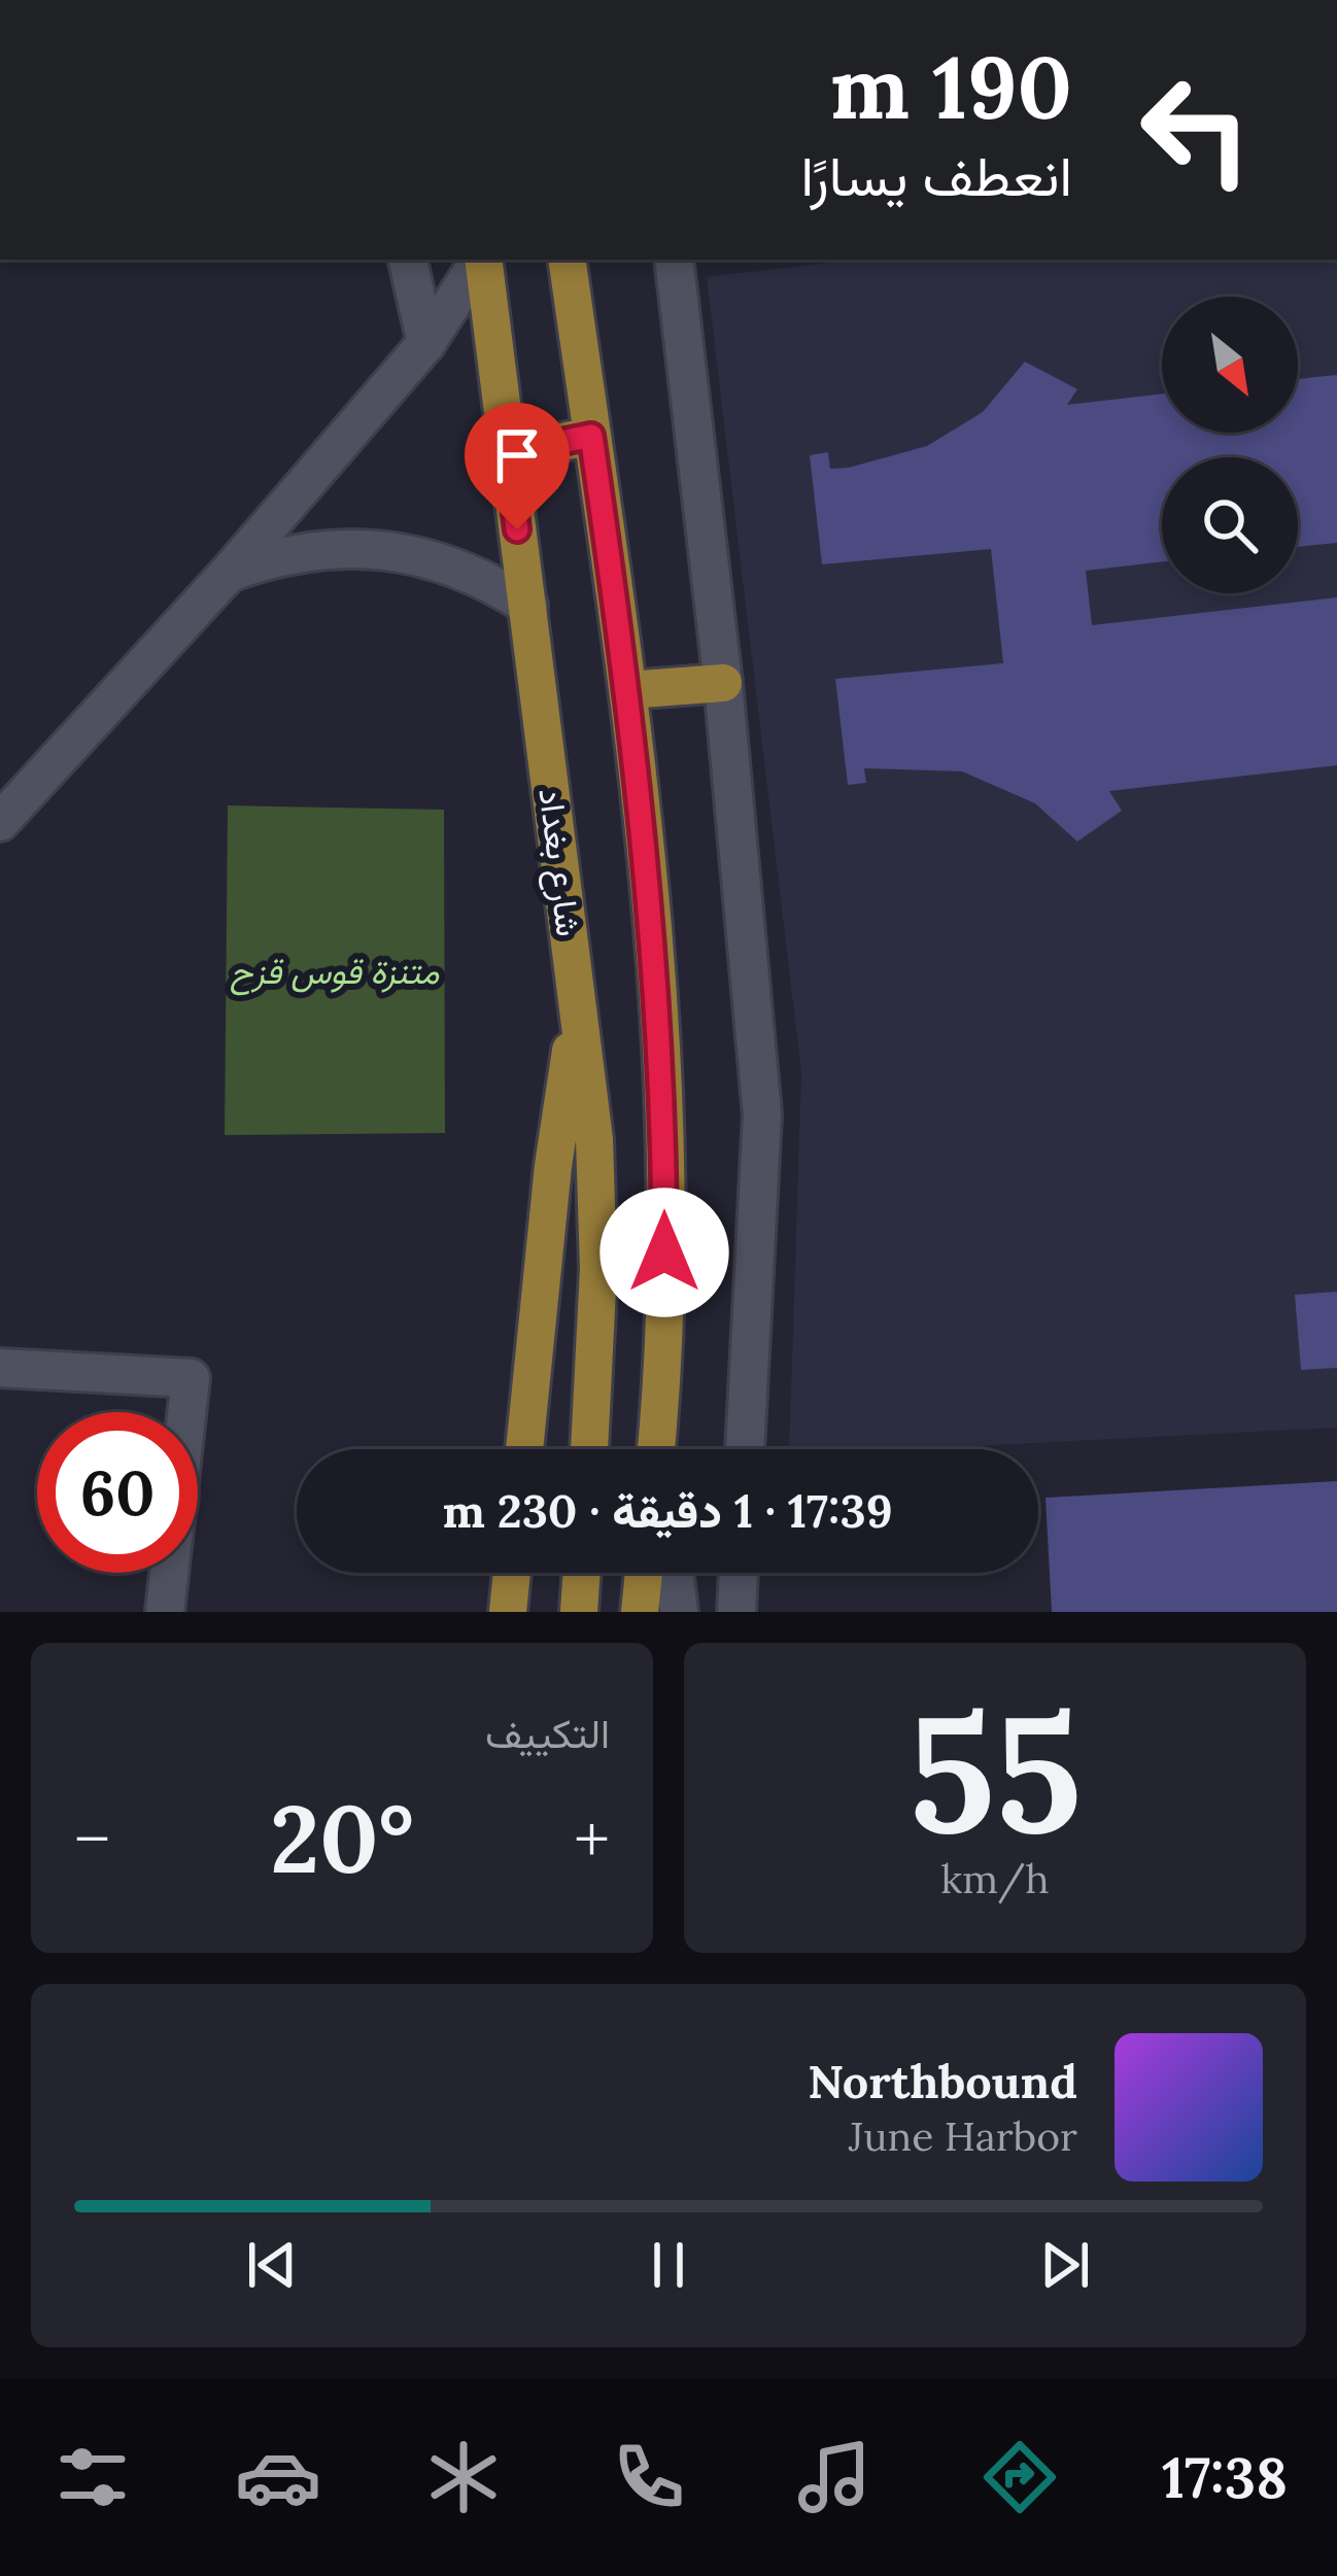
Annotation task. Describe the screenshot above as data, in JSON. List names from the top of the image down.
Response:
{
  "streets": {
    "main road": ["شارع بغداد"]
  },
  "parks": ["متنزة قوس قزح"],
  "north": "bottom right",
  "page": {
    "turn": ["190 m", "انعطف يسارًا"],
    "limit": "60",
    "trip": "17:39 · 1 دقيقة · 230 m",
    "tile": [
      ["55", "km/h"],
      "التكييف"
    ],
    "heat": ["−", "20°", "+"],
    "song": ["Northbound", "June Harbor"],
    "tabs": "17:38"
  }
}
